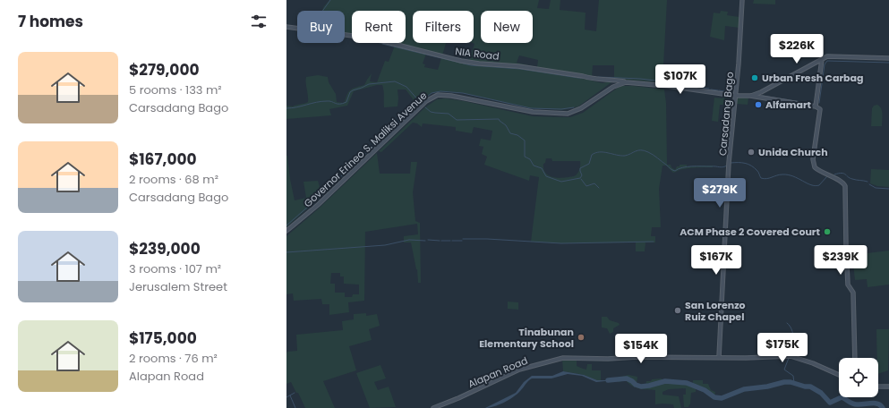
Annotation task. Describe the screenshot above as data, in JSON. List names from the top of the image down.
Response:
{
  "streets": {
    "street": [
      "NIA Road",
      "Carsadang Bago",
      "Governor Erineo S. Maliksi Avenue",
      "Alapan Road"
    ]
  },
  "crossings": [
    ["NIA Road", "Governor Erineo S. Maliksi Avenue"],
    ["Carsadang Bago", "Governor Erineo S. Maliksi Avenue"],
    ["Carsadang Bago", "Alapan Road"]
  ],
  "places": [
    "Urban Fresh Carbag",
    "Alfamart",
    "Unida Church",
    "ACM Phase 2 Covered Court",
    "San Lorenzo Ruiz Chapel",
    "Tinabunan Elementary School"
  ],
  "page": {
    "heading": "7 homes",
    "chip": [
      "Buy",
      "Rent",
      "Filters",
      "New"
    ],
    "price": [
      "$226K",
      "$107K",
      "$279K",
      "$167K",
      "$239K",
      "$175K",
      "$154K"
    ],
    "list": [
      {
        "name": "$279,000",
        "note": "5 rooms · 133 m² · Carsadang Bago"
      },
      {
        "name": "$167,000",
        "note": "2 rooms · 68 m² · Carsadang Bago"
      },
      {
        "name": "$239,000",
        "note": "3 rooms · 107 m² · Jerusalem Street"
      },
      {
        "name": "$175,000",
        "note": "2 rooms · 76 m² · Alapan Road"
      }
    ]
  }
}
